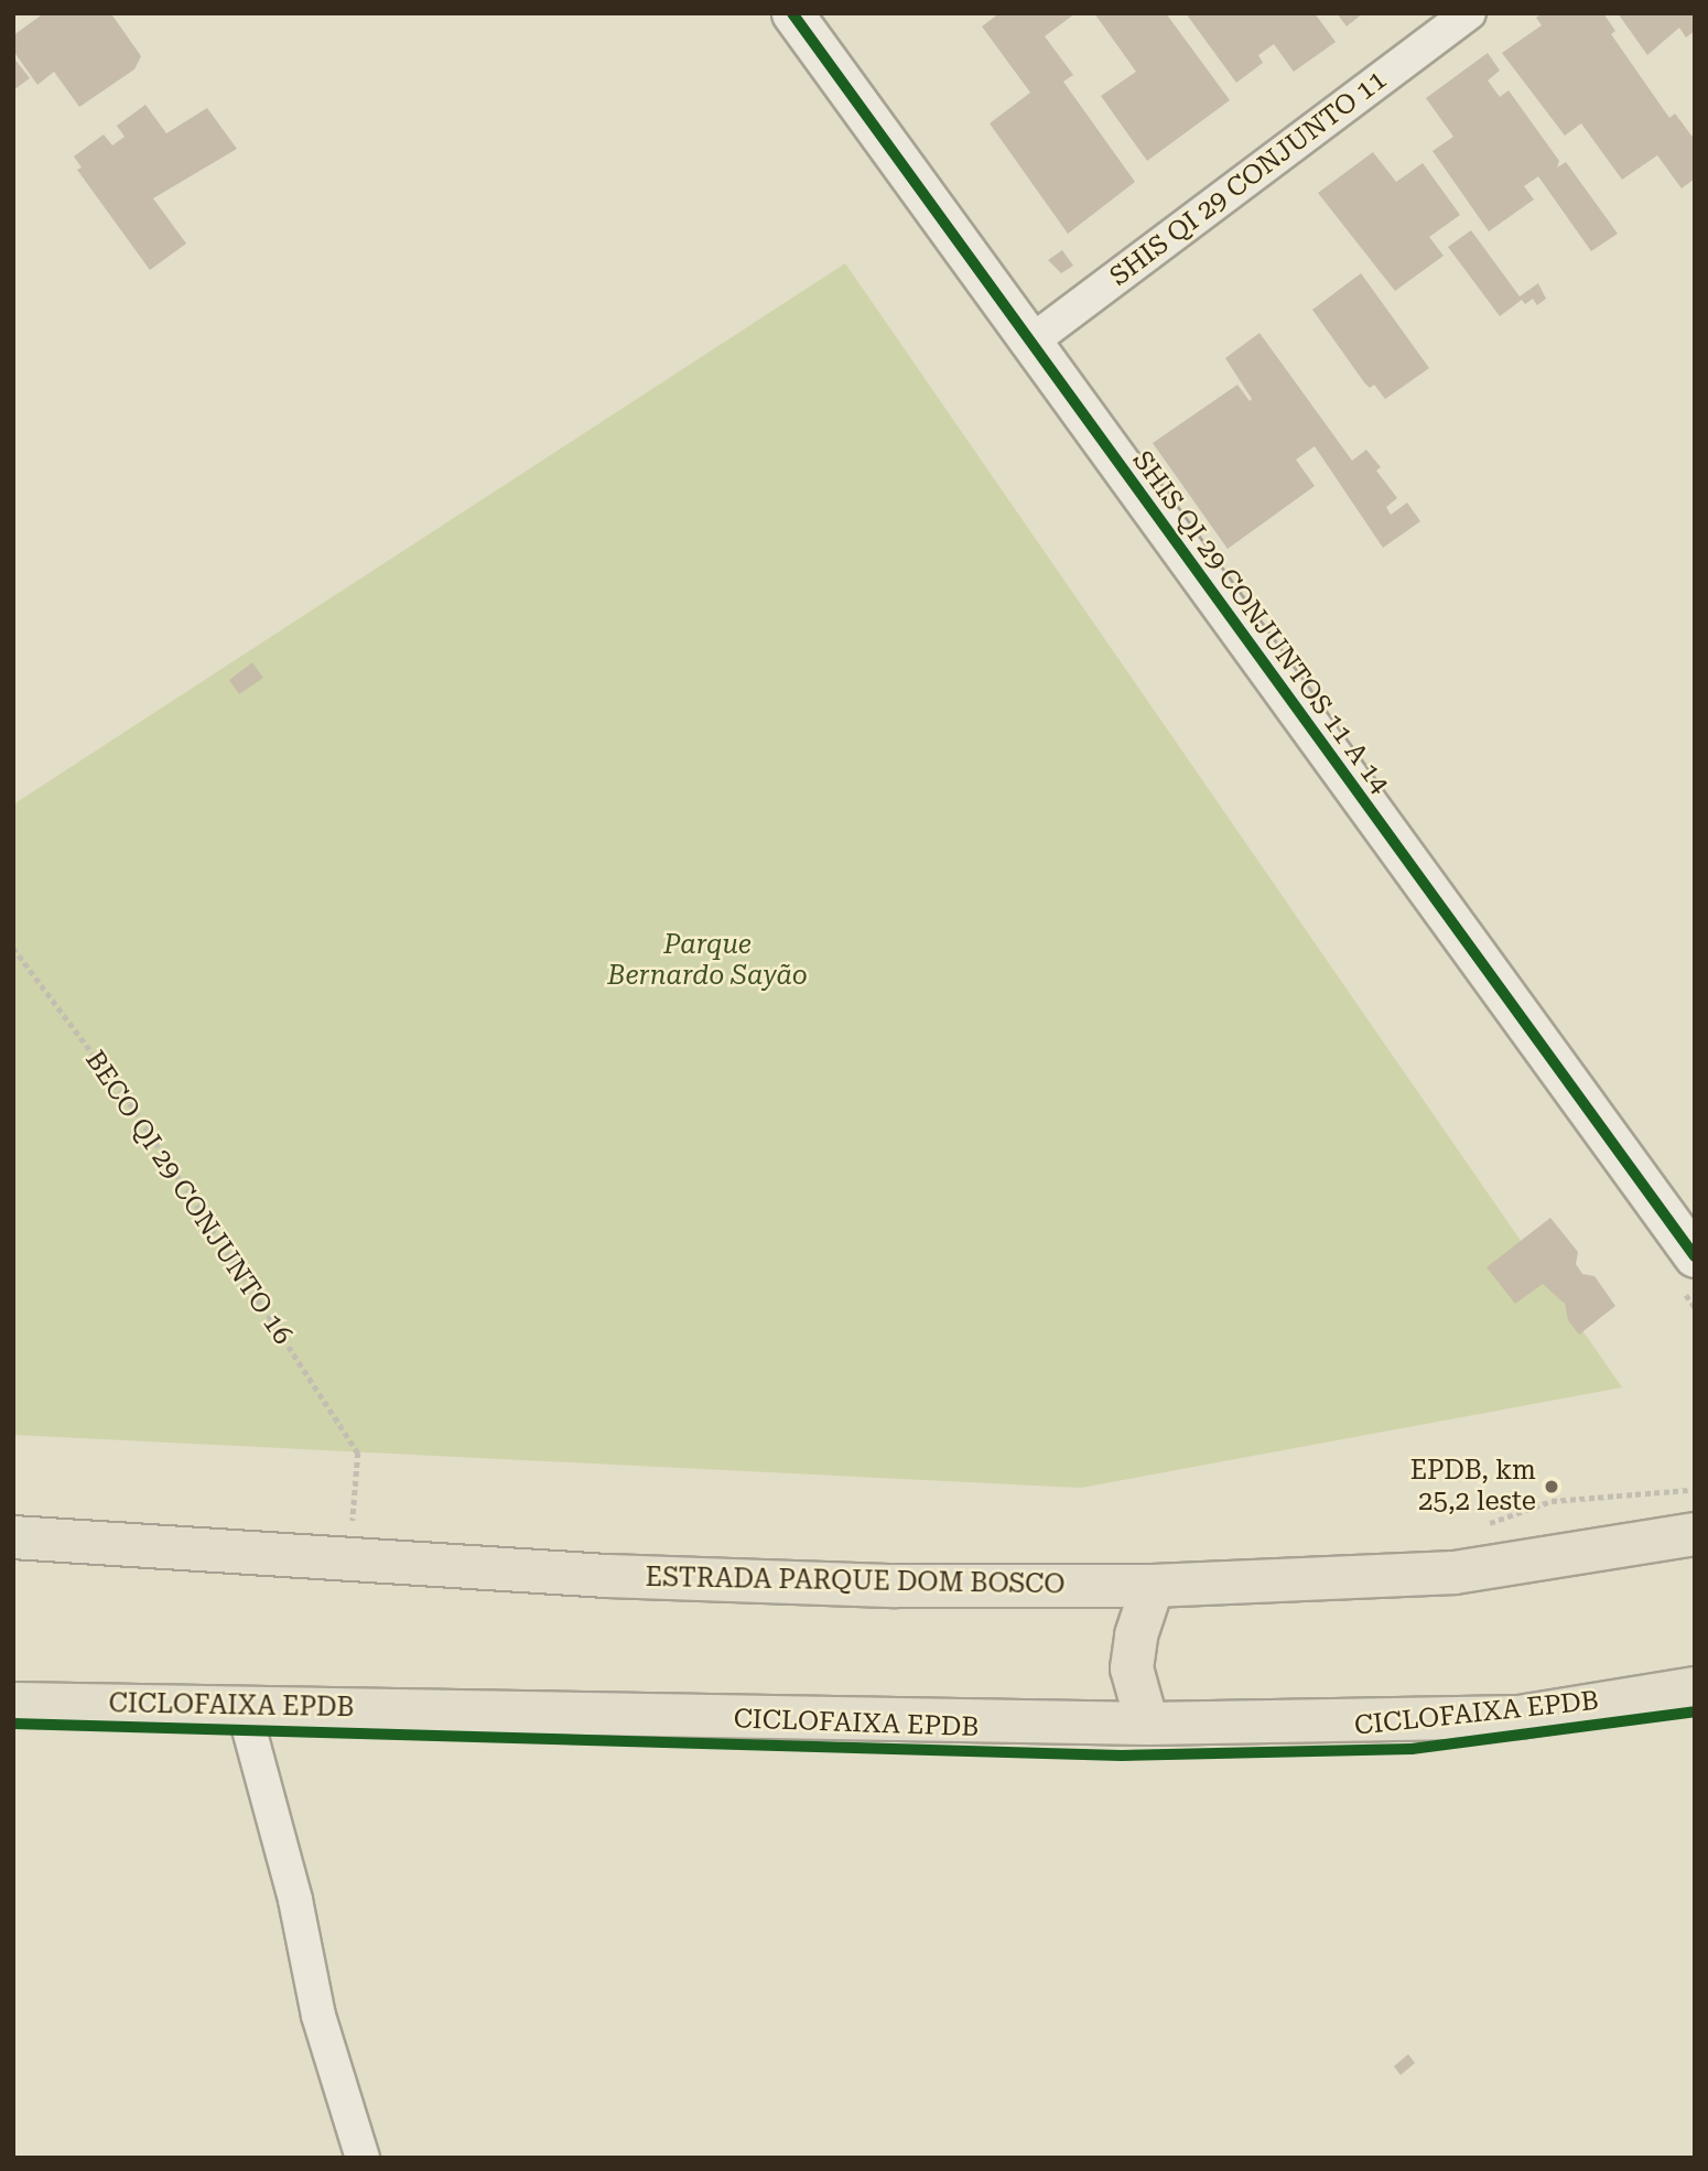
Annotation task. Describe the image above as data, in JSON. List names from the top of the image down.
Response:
{
  "streets": {
    "main road": ["ESTRADA PARQUE DOM BOSCO"],
    "street": ["SHIS QI 29 CONJUNTO 11", "SHIS QI 29 CONJUNTOS 11 A 14"],
    "path": ["BECO QI 29 CONJUNTO 16"],
    "cycle path": ["CICLOFAIXA EPDB"]
  },
  "crossings": [
    ["SHIS QI 29 CONJUNTO 11", "SHIS QI 29 CONJUNTOS 11 A 14"]
  ],
  "parks": ["Parque Bernardo Sayão"],
  "places": ["EPDB, km 25,2 leste"]
}
